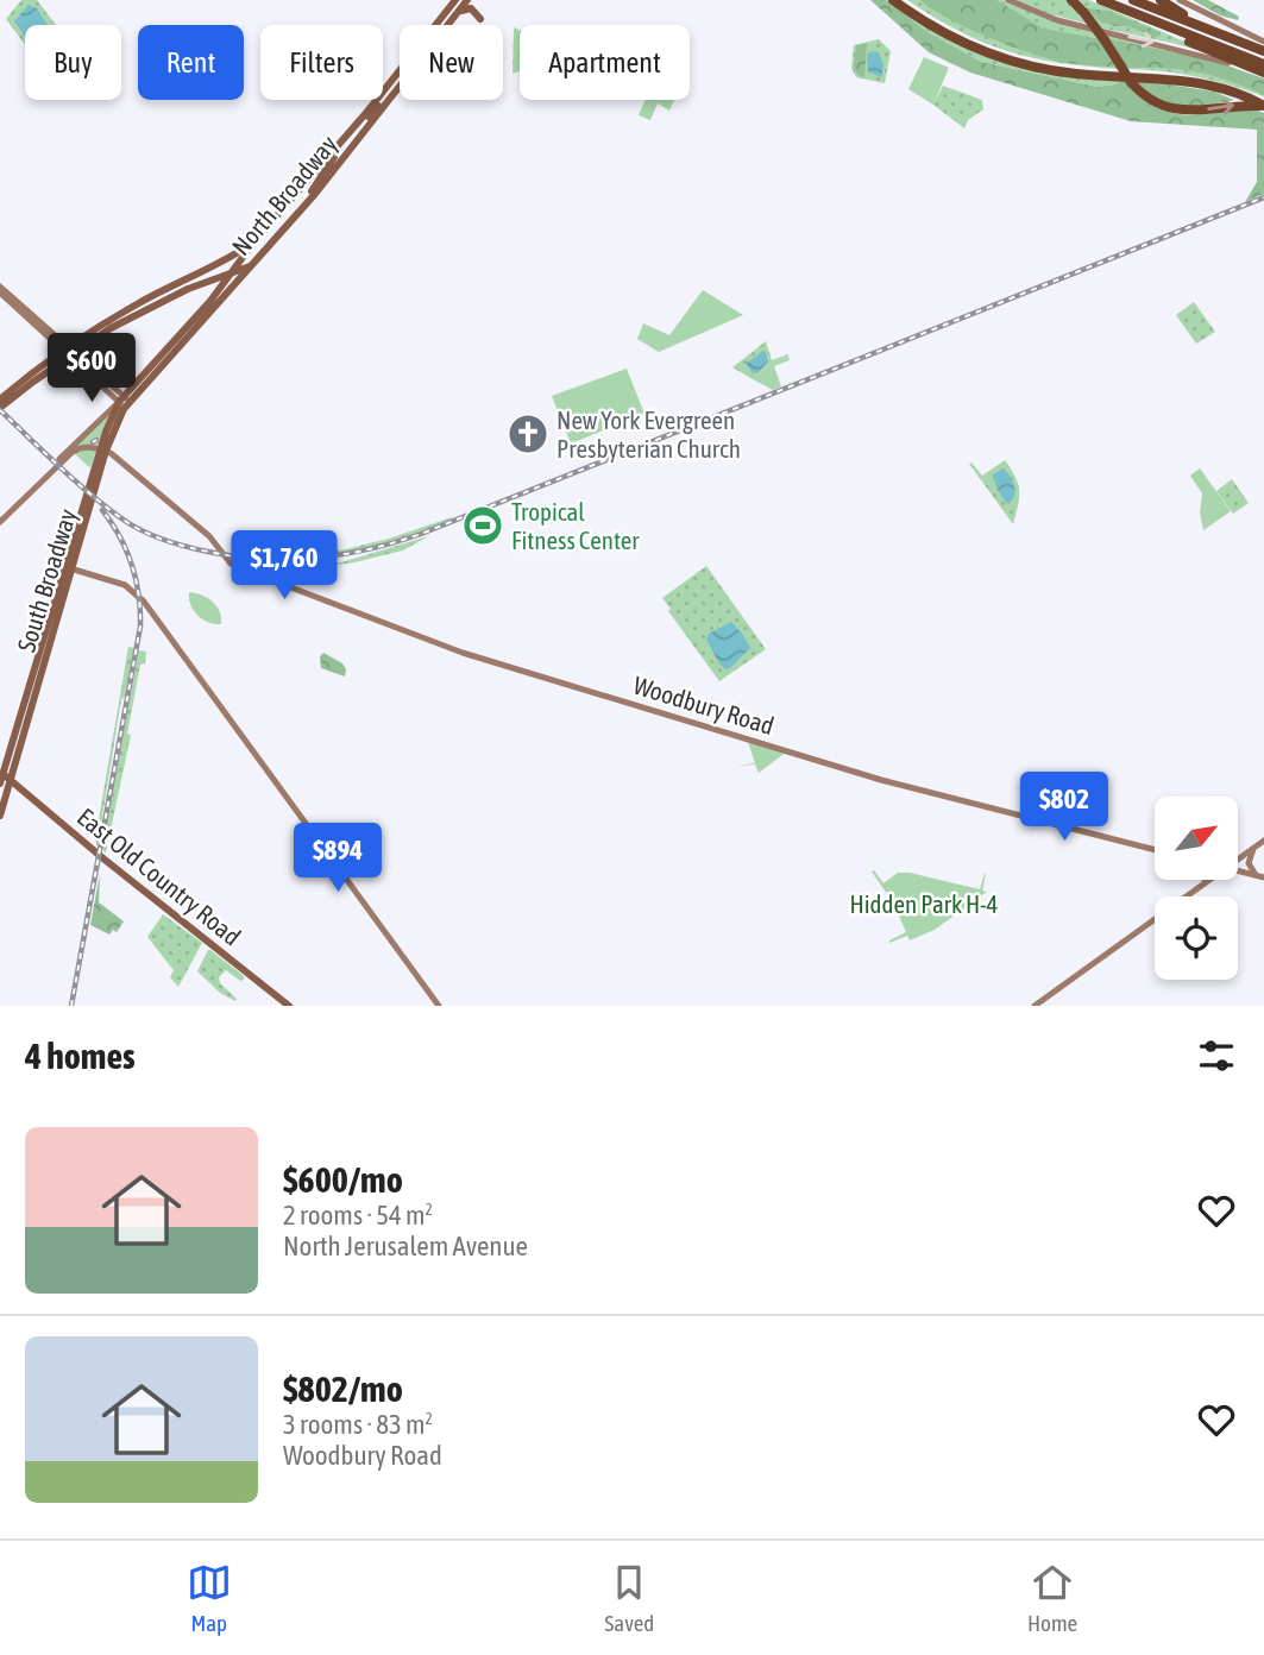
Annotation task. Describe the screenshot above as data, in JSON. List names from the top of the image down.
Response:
{
  "streets": {
    "main road": [
      "North Broadway",
      "South Broadway",
      "Woodbury Road",
      "East Old Country Road"
    ]
  },
  "crossings": [
    ["North Broadway", "South Broadway"],
    ["South Broadway", "Woodbury Road"],
    ["South Broadway", "East Old Country Road"]
  ],
  "parks": ["Hidden Park H-4"],
  "places": {
    "church": ["New York Evergreen Presbyterian Church"],
    "sports": ["Tropical Fitness Center"]
  },
  "north": "top right",
  "page": {
    "chip": [
      "Buy",
      "Rent",
      "Filters",
      "New",
      "Apartment"
    ],
    "price": [
      "$600",
      "$1,760",
      "$802",
      "$894"
    ],
    "heading": "4 homes",
    "list": [
      {
        "name": "$600/mo",
        "note": "2 rooms · 54 m² · North Jerusalem Avenue"
      },
      {
        "name": "$802/mo",
        "note": "3 rooms · 83 m² · Woodbury Road"
      }
    ],
    "tabs": ["Map", "Saved", "Home"]
  }
}
